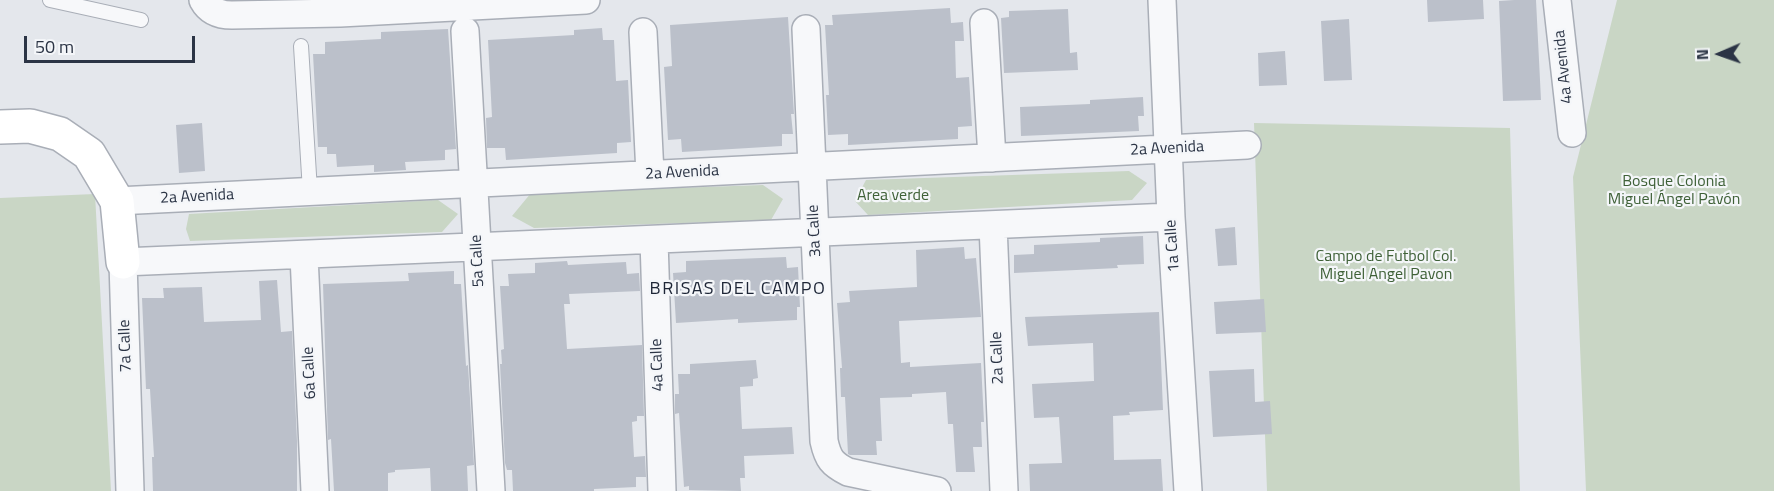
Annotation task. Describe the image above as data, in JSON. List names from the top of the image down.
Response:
{
  "streets": {
    "street": [
      "4a Avenida",
      "2a Avenida",
      "3a Calle",
      "1a Calle",
      "5a Calle",
      "7a Calle",
      "2a Calle",
      "4a Calle",
      "6a Calle"
    ]
  },
  "crossings": [
    ["2a Avenida", "3a Calle"],
    ["2a Avenida", "1a Calle"],
    ["2a Avenida", "5a Calle"],
    ["2a Avenida", "7a Calle"]
  ],
  "districts": ["BRISAS DEL CAMPO"],
  "parks": ["Bosque Colonia Miguel Ángel Pavón", "Area verde", "Campo de Futbol Col. Miguel Angel Pavon"],
  "scale_bar": "50 m",
  "north": "left"
}
